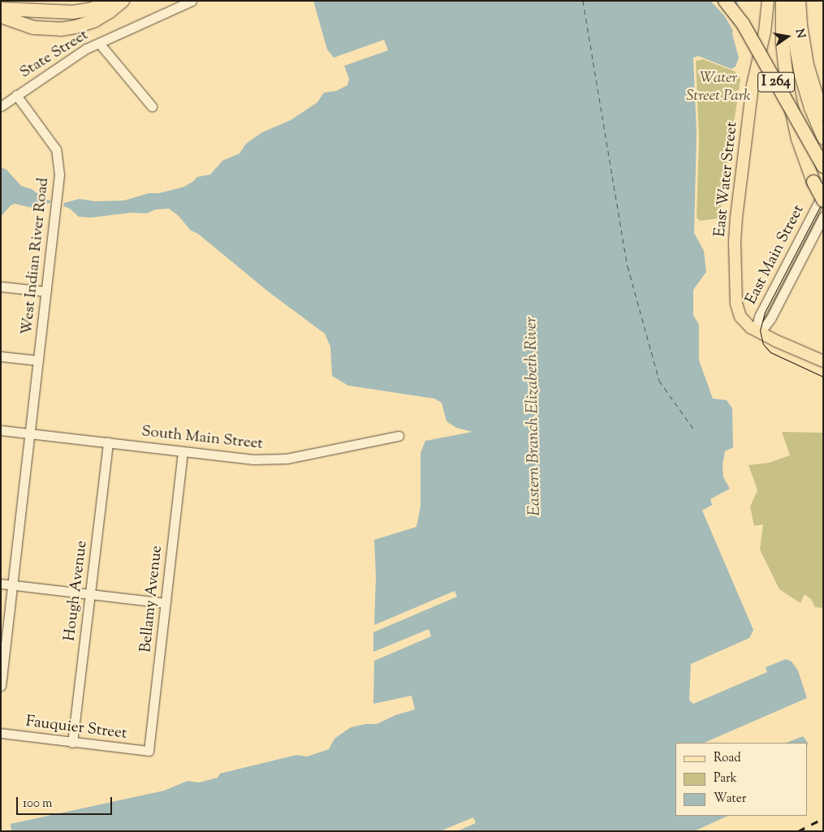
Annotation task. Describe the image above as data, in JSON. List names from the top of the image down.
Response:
{
  "streets": {
    "highway": ["I 264"],
    "main road": ["East Water Street"],
    "street": [
      "State Street",
      "East Main Street",
      "West Indian River Road",
      "South Main Street",
      "Hough Avenue",
      "Bellamy Avenue",
      "Fauquier Street"
    ]
  },
  "crossings": [
    ["State Street", "West Indian River Road"],
    ["East Water Street", "East Main Street"],
    ["West Indian River Road", "South Main Street"],
    ["South Main Street", "Hough Avenue"],
    ["South Main Street", "Bellamy Avenue"],
    ["Hough Avenue", "Fauquier Street"],
    ["Bellamy Avenue", "Fauquier Street"]
  ],
  "water": ["Eastern Branch Elizabeth River"],
  "parks": ["Water Street Park"],
  "legend": ["Road", "Park", "Water"],
  "scale_bar": "100 m",
  "north": "right"
}
